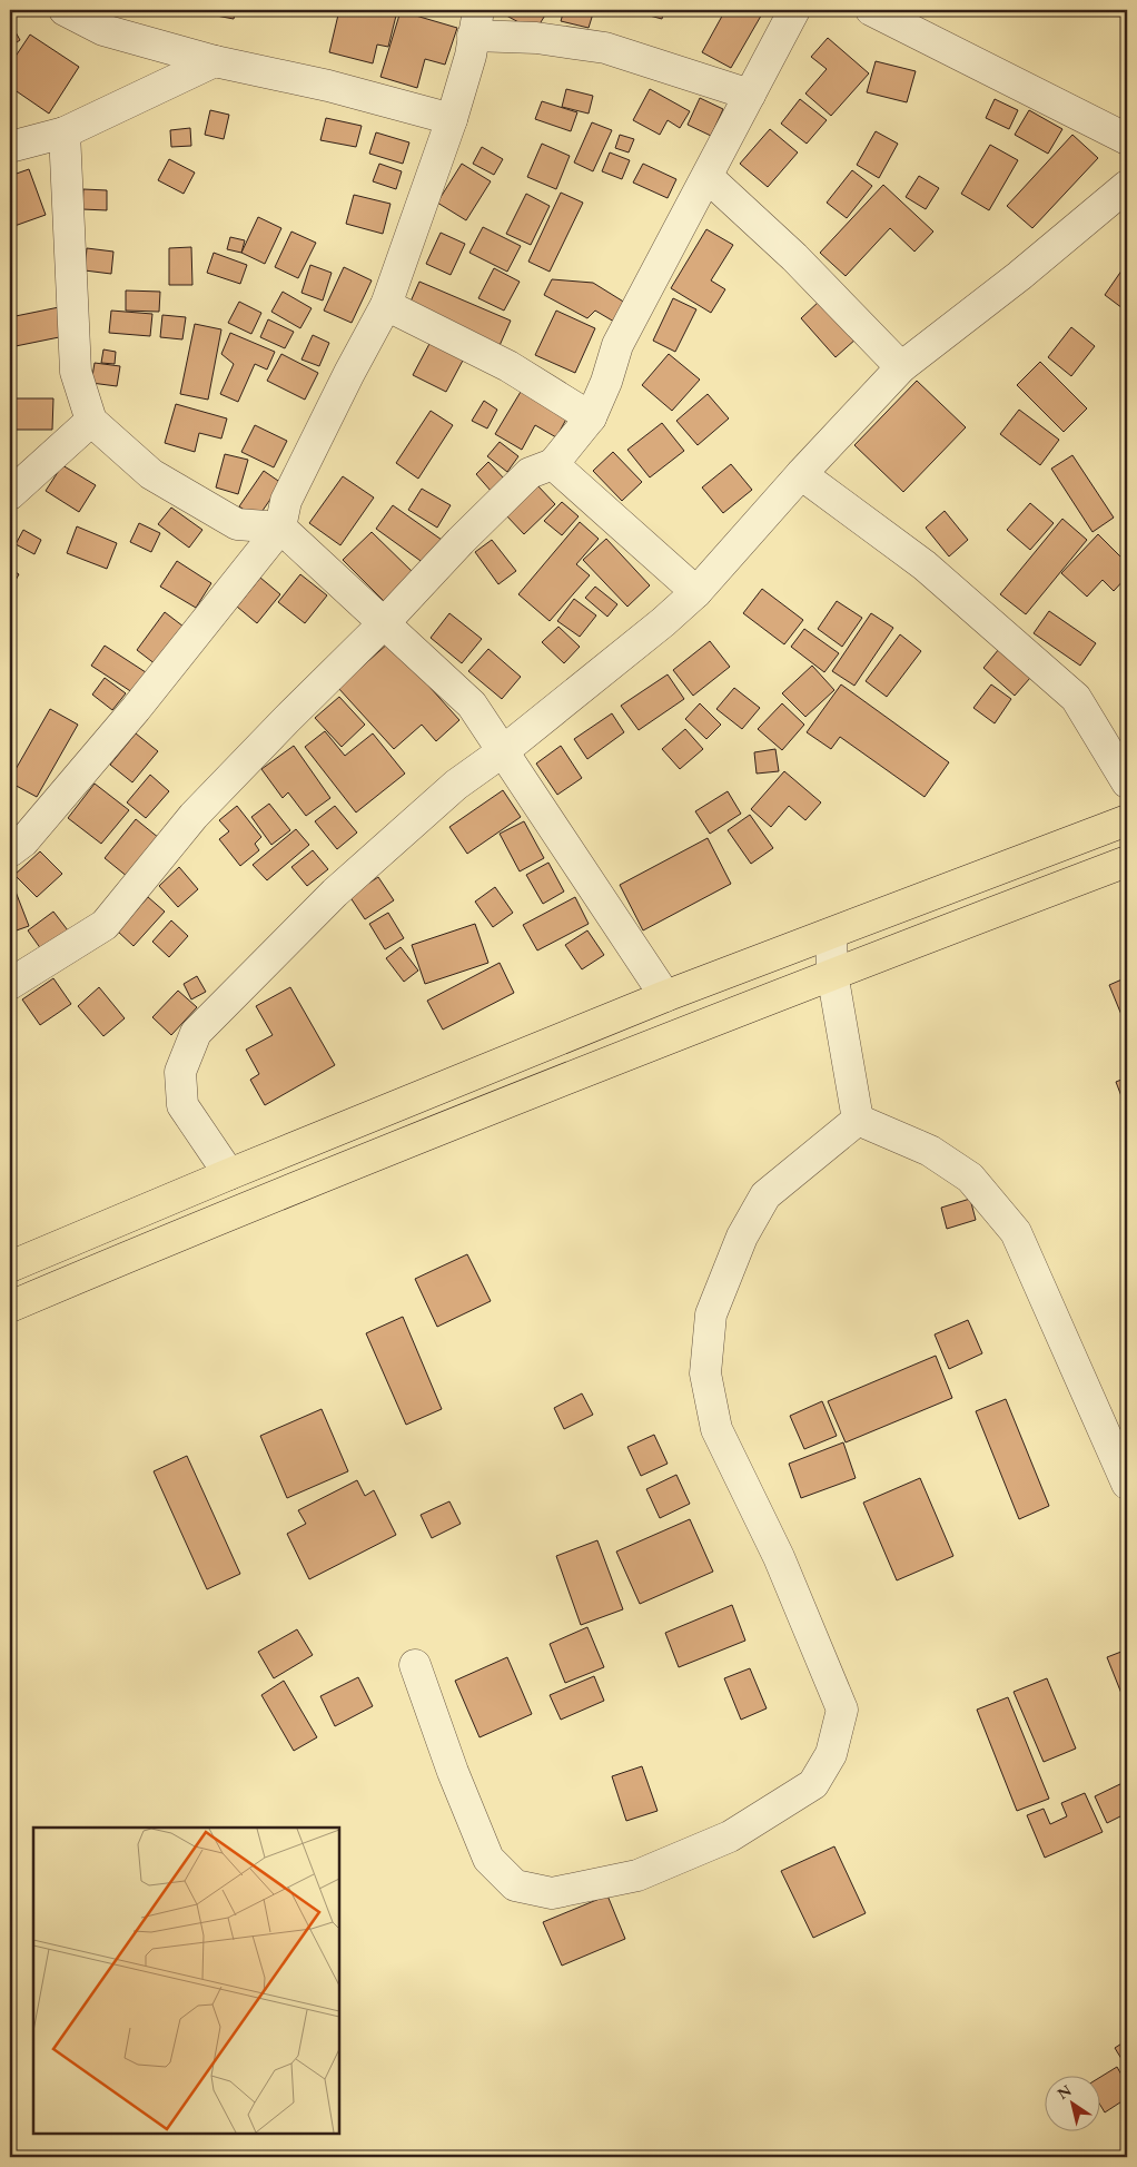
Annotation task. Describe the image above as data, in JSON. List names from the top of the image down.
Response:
{
  "north": "top left"
}
